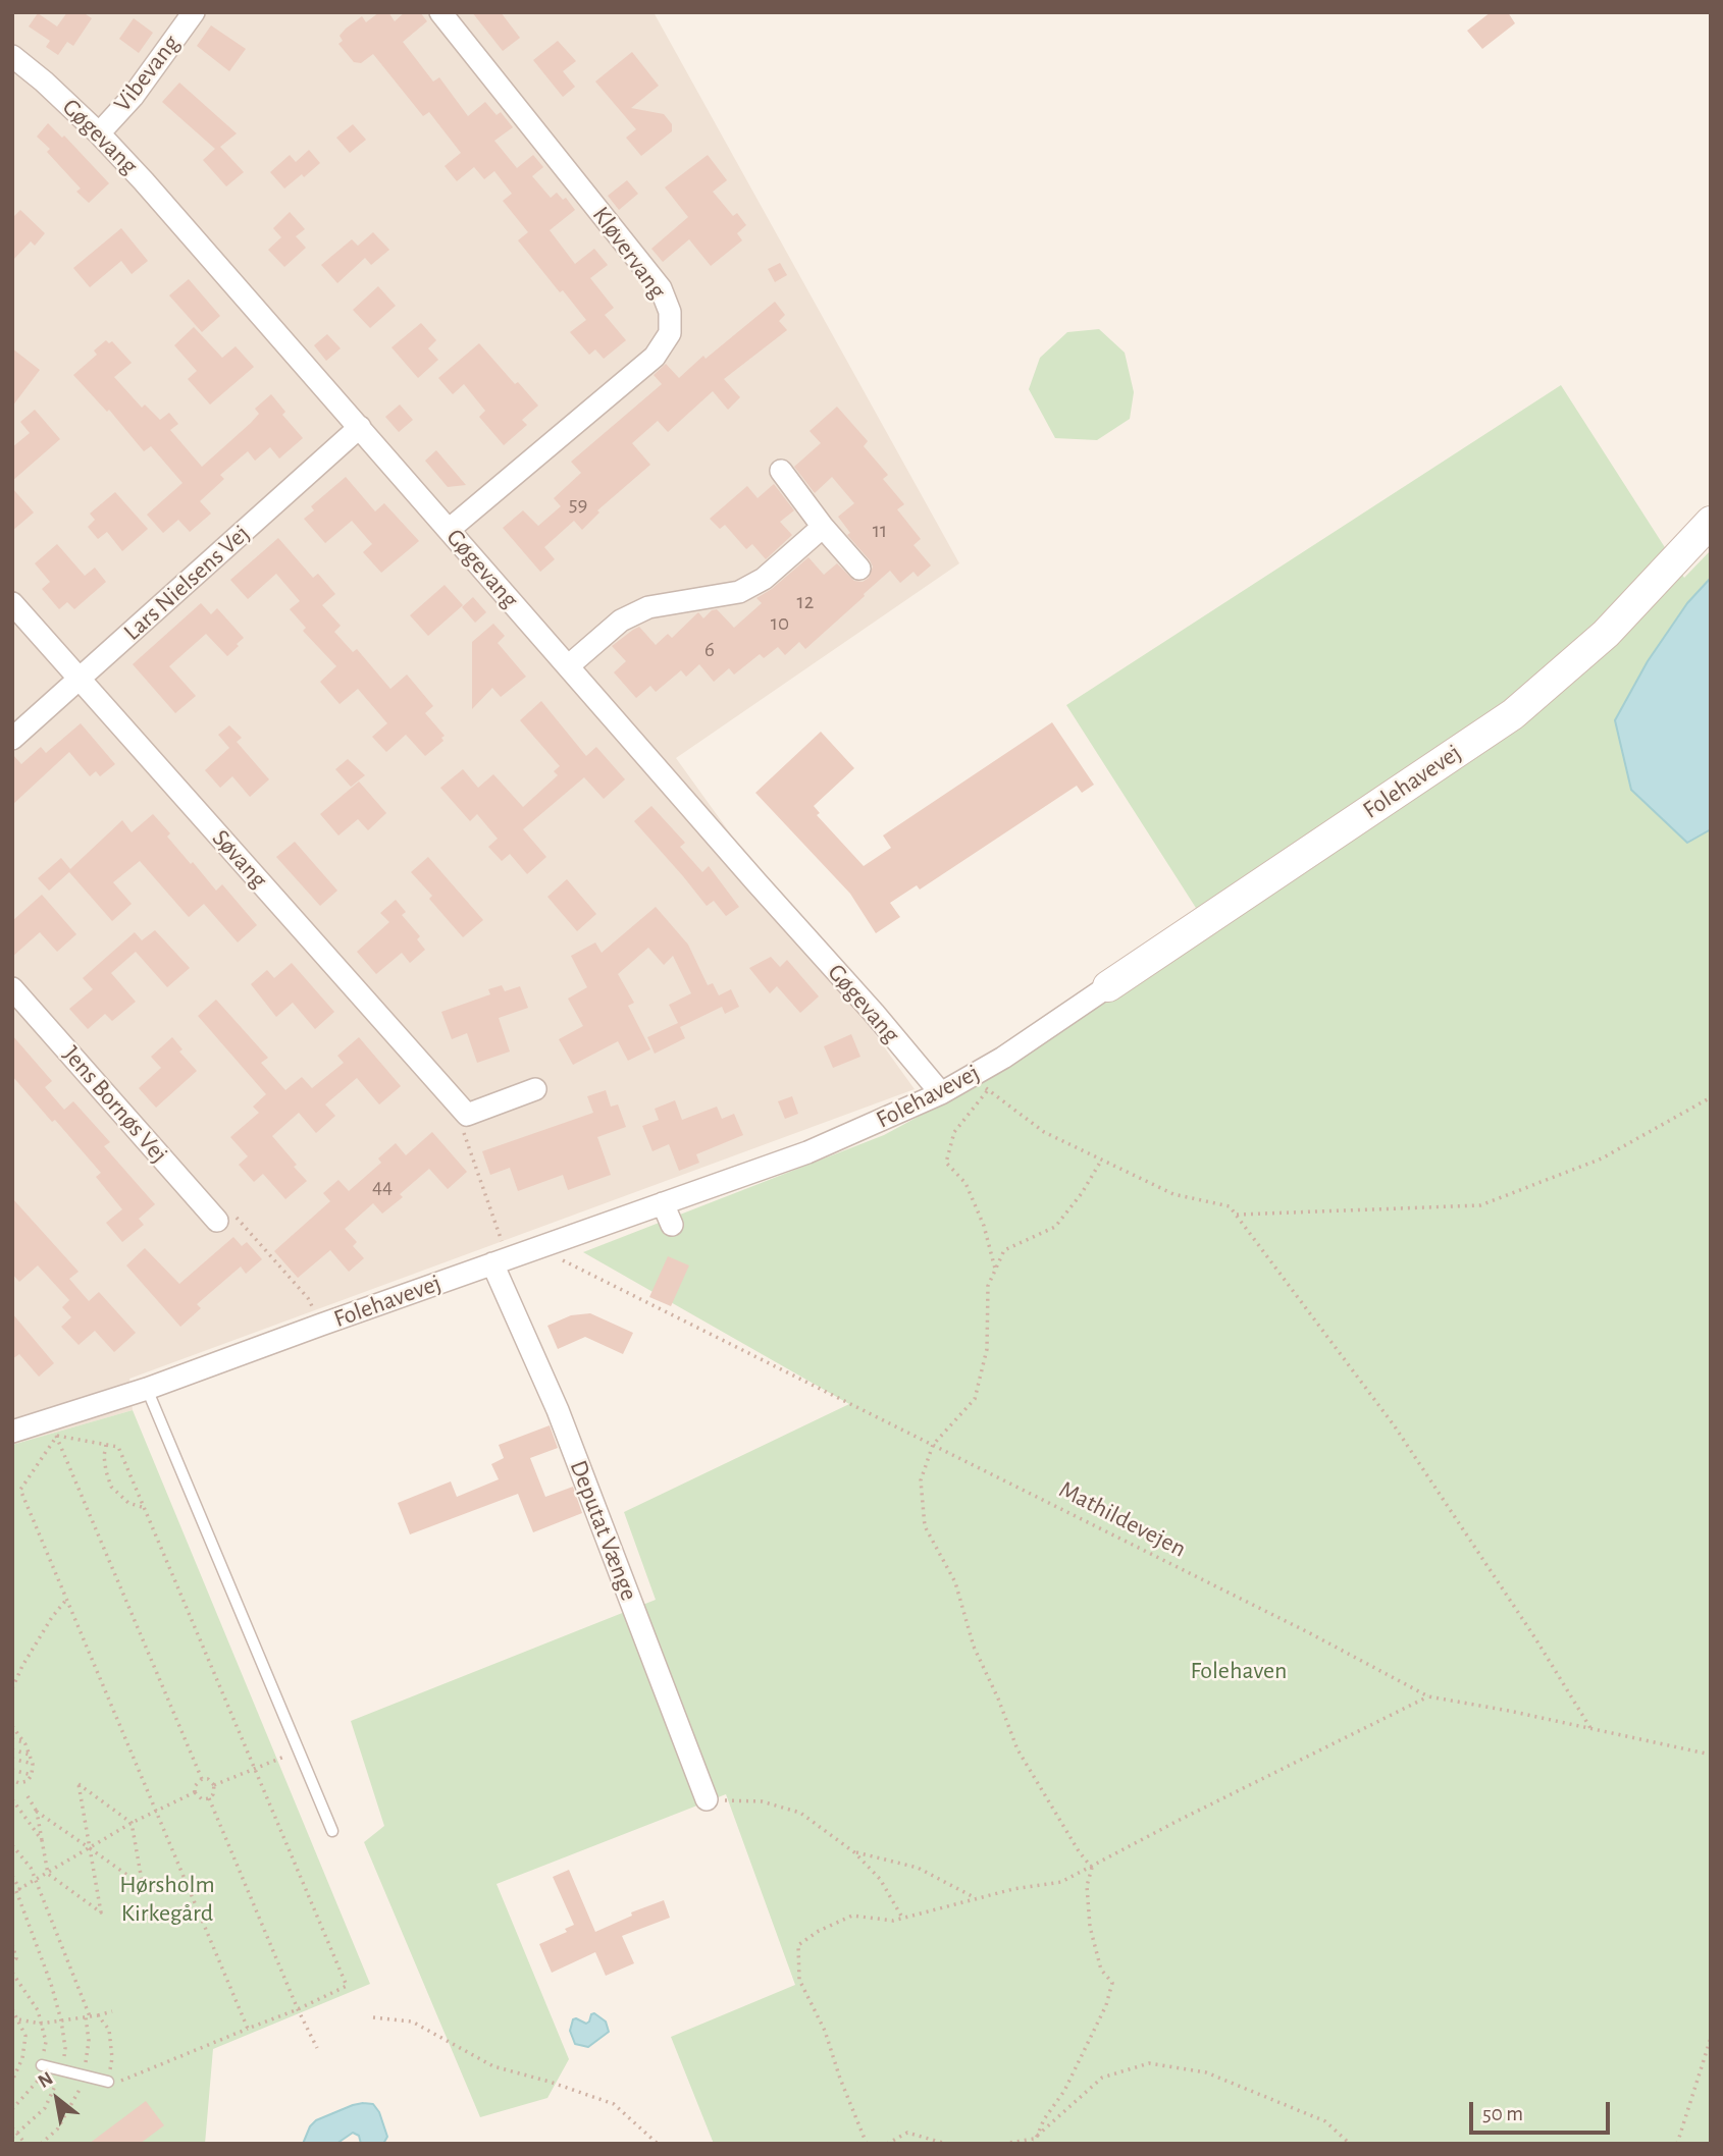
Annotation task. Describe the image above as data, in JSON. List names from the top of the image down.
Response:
{
  "streets": {
    "street": [
      "Vibevang",
      "Gøgevang",
      "Kløvervang",
      "Lars Nielsens Vej",
      "Folehavevej",
      "Søvang",
      "Jens Bornøs Vej",
      "Deputat Vænge"
    ],
    "path": ["Mathildevejen"]
  },
  "crossings": [
    ["Vibevang", "Gøgevang"],
    ["Gøgevang", "Kløvervang"],
    ["Gøgevang", "Lars Nielsens Vej"],
    ["Gøgevang", "Folehavevej"],
    ["Lars Nielsens Vej", "Søvang"],
    ["Folehavevej", "Mathildevejen"],
    ["Folehavevej", "Deputat Vænge"]
  ],
  "parks": ["Folehaven", "Hørsholm Kirkegård"],
  "house_numbers": [
    "59",
    "11",
    "12",
    "10",
    "6",
    "44"
  ],
  "scale_bar": "50 m",
  "north": "top left"
}
